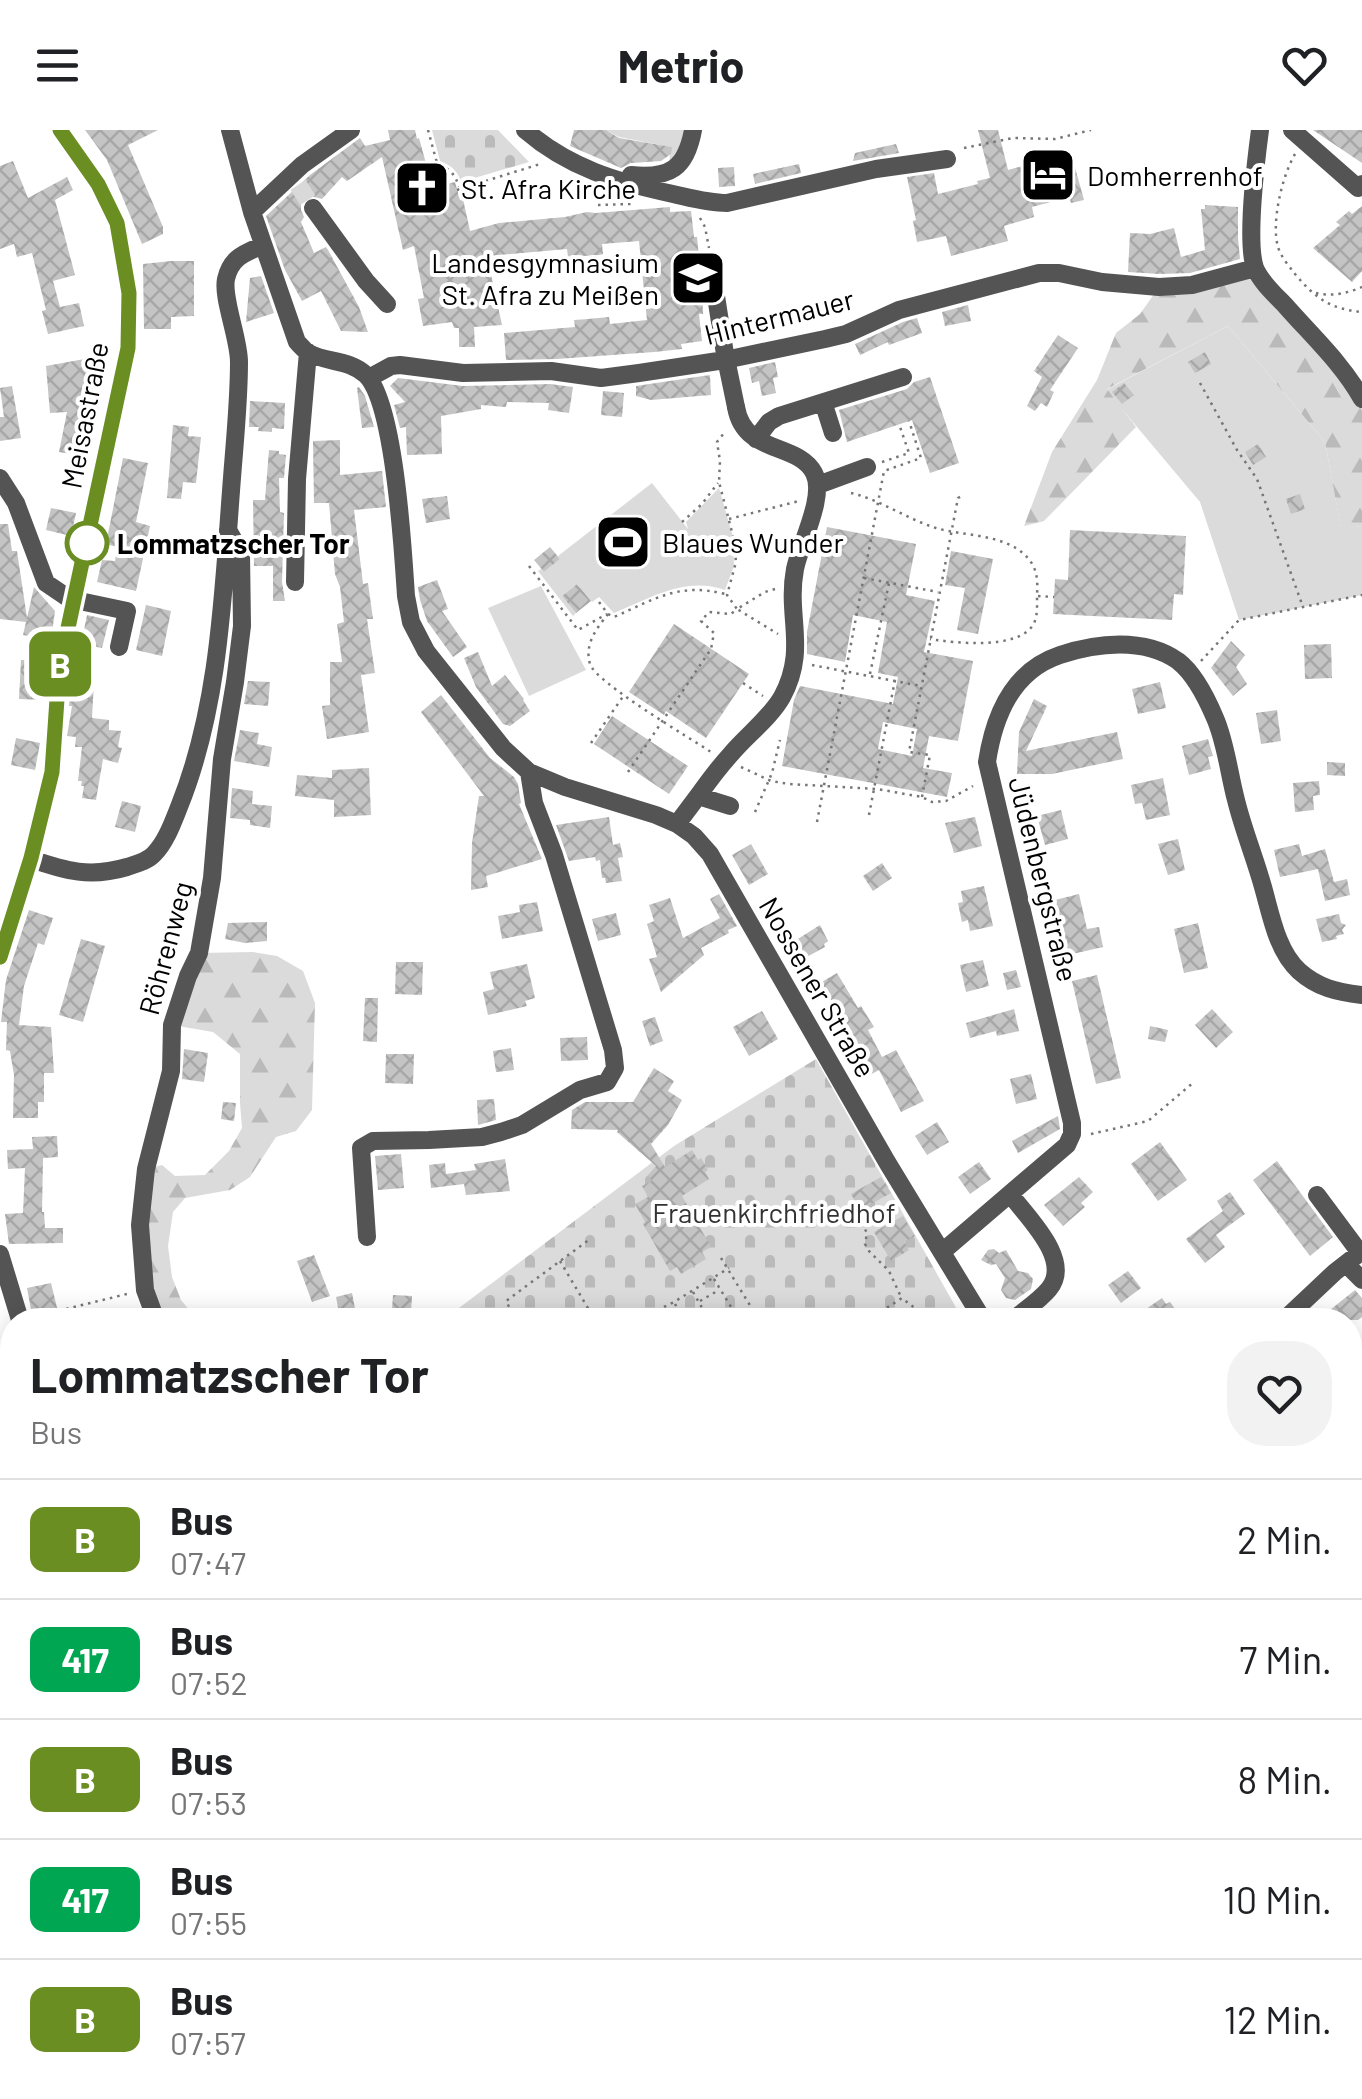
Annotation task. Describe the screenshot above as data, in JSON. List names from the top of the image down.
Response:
{
  "streets": {
    "street": [
      "Hintermauer",
      "Meisastraße",
      "Jüdenbergstraße",
      "Röhrenweg",
      "Nossener Straße"
    ]
  },
  "crossings": [
    ["Hintermauer", "Nossener Straße"]
  ],
  "parks": ["Frauenkirchfriedhof"],
  "places": {
    "hotel": ["Domherrenhof"],
    "church": ["St. Afra Kirche"],
    "school or university": ["Landesgymnasium St. Afra zu Meißen"],
    "sports": ["Blaues Wunder"],
    "other": ["Lommatzscher Tor"]
  },
  "lines": ["bus line B"],
  "page": {
    "header": "Metrio",
    "on_map": "B",
    "heading": ["Lommatzscher Tor", "Bus"],
    "list": [
      {
        "mark": "B",
        "name": "Bus",
        "note": "07:47",
        "value": "2 Min."
      },
      {
        "mark": "417",
        "name": "Bus",
        "note": "07:52",
        "value": "7 Min."
      },
      {
        "mark": "B",
        "name": "Bus",
        "note": "07:53",
        "value": "8 Min."
      },
      {
        "mark": "417",
        "name": "Bus",
        "note": "07:55",
        "value": "10 Min."
      },
      {
        "mark": "B",
        "name": "Bus",
        "note": "07:57",
        "value": "12 Min."
      }
    ]
  }
}
